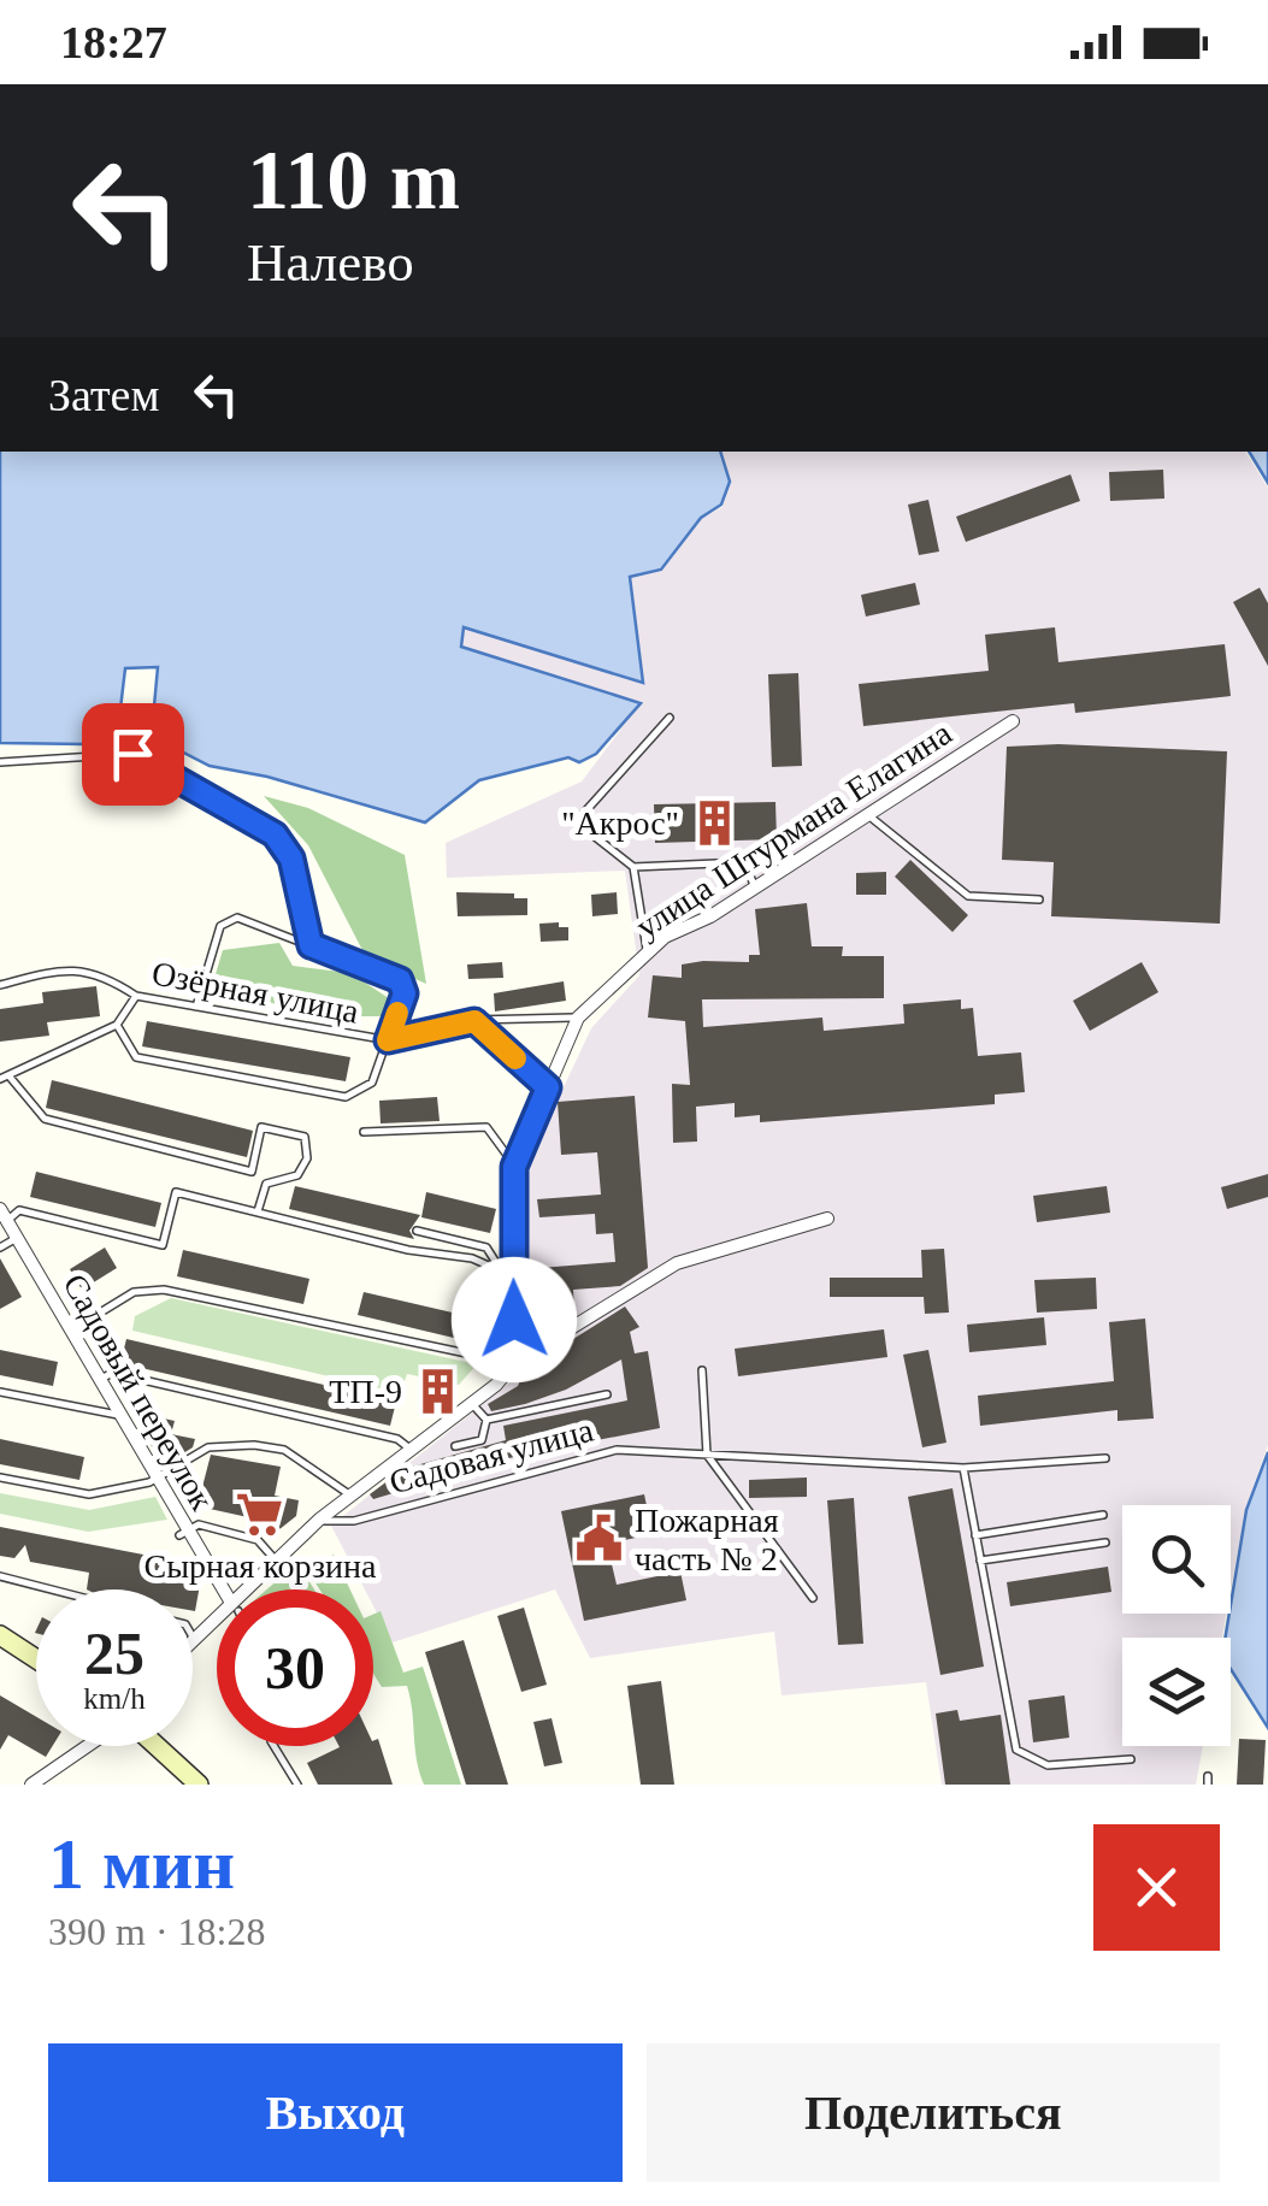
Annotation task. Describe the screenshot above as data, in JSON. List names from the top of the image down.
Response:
{
  "streets": {
    "street": ["улица Штурмана Елагина", "Садовый переулок"],
    "lane": ["Озёрная улица", "Садовая улица"]
  },
  "crossings": [
    ["улица Штурмана Елагина", "Озёрная улица"]
  ],
  "places": {
    "building": ["\"Акрос\"", "ТП-9"],
    "supermarket": ["Сырная корзина"],
    "public building": ["Пожарная часть № 2"]
  },
  "page": {
    "status": "18:27",
    "turn": ["110 m", "Налево"],
    "then": "Затем",
    "speed": "25 km/h",
    "limit": "30",
    "heading": ["1 мин", "390 m · 18:28"],
    "buttons": ["Выход", "Поделиться"]
  }
}
